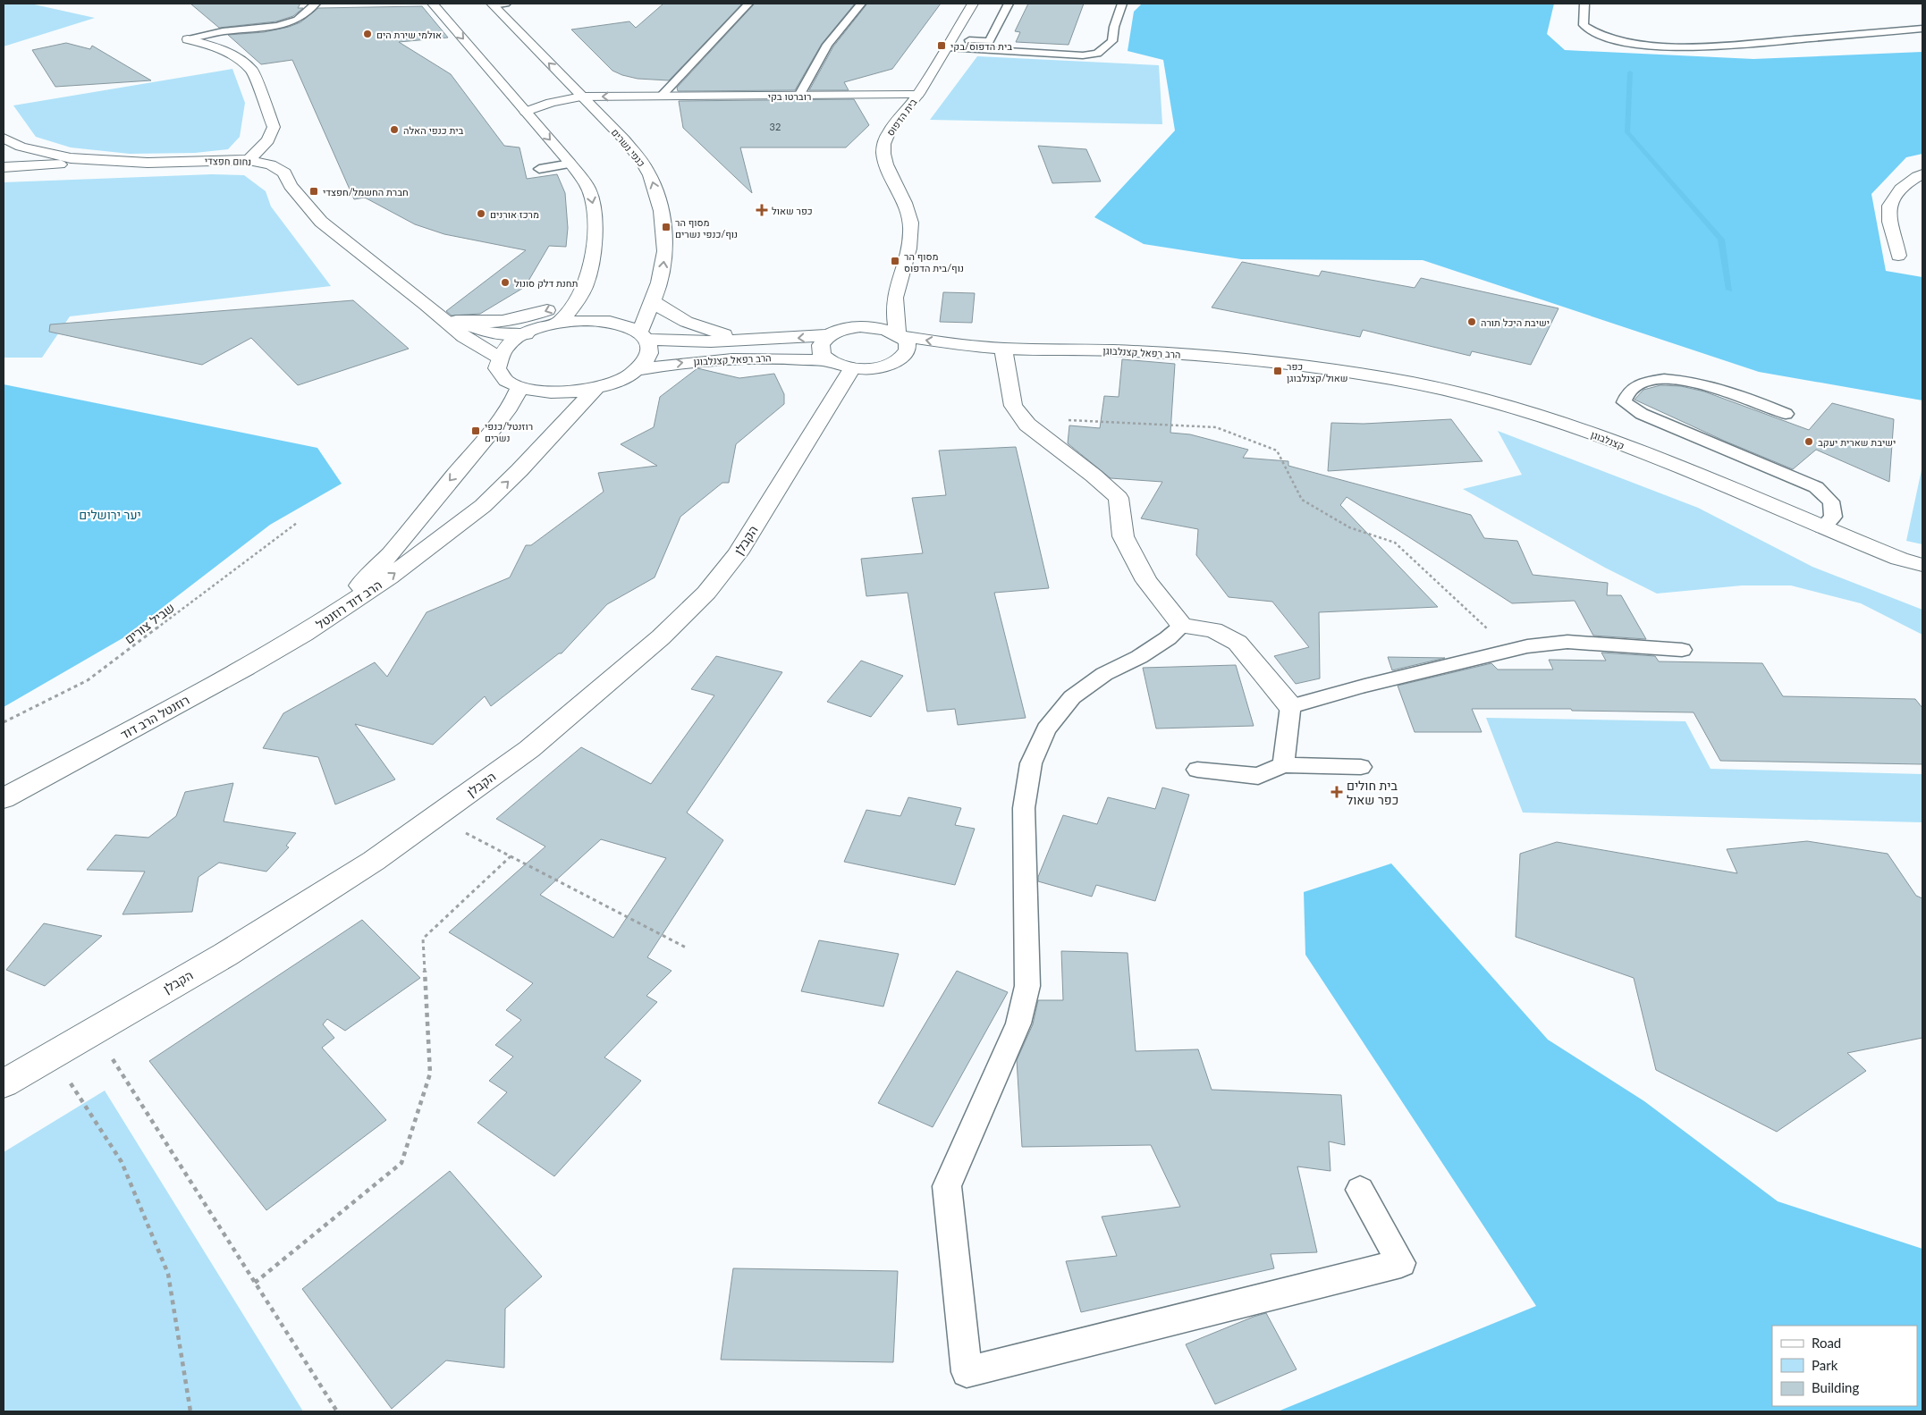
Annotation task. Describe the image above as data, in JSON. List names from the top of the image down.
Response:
{
  "streets": {
    "street": [
      "רוברטו בקי",
      "בית הדפוס",
      "כנפי נשרים",
      "נחום חפצדי",
      "הרב רפאל קצנלבוגן",
      "קצנלבוגן",
      "הקבלן",
      "הרב דוד רוזנטל",
      "רוזנטל הרב דוד"
    ],
    "path": ["שביל צורים"]
  },
  "crossings": [
    ["רוברטו בקי", "בית הדפוס"],
    ["רוברטו בקי", "כנפי נשרים"],
    ["בית הדפוס", "הרב רפאל קצנלבוגן"],
    ["כנפי נשרים", "הרב רפאל קצנלבוגן"],
    ["נחום חפצדי", "הרב רפאל קצנלבוגן"],
    ["הרב רפאל קצנלבוגן", "קצנלבוגן"],
    ["הרב רפאל קצנלבוגן", "הקבלן"],
    ["הרב דוד רוזנטל", "רוזנטל הרב דוד"]
  ],
  "parks": ["יער ירושלים"],
  "places": {
    "other": [
      "אולמי שירת הים",
      "בית כנפי האלה",
      "מרכז אורנים",
      "תחנת דלק סונול",
      "ישיבת היכל תורה",
      "ישיבת שארית יעקב"
    ],
    "transit": [
      "בית הדפוס/בקי",
      "חברת החשמל/חפצדי",
      "מסוף הר נוף/כנפי נשרים",
      "מסוף הר נוף/בית הדפוס",
      "כפר שאול/קצנלבוגן",
      "רוזנטל/כנפי נשרים"
    ],
    "health": ["כפר שאול", "בית חולים כפר שאול"]
  },
  "house_numbers": ["32"],
  "legend": ["Road", "Park", "Building"]
}
